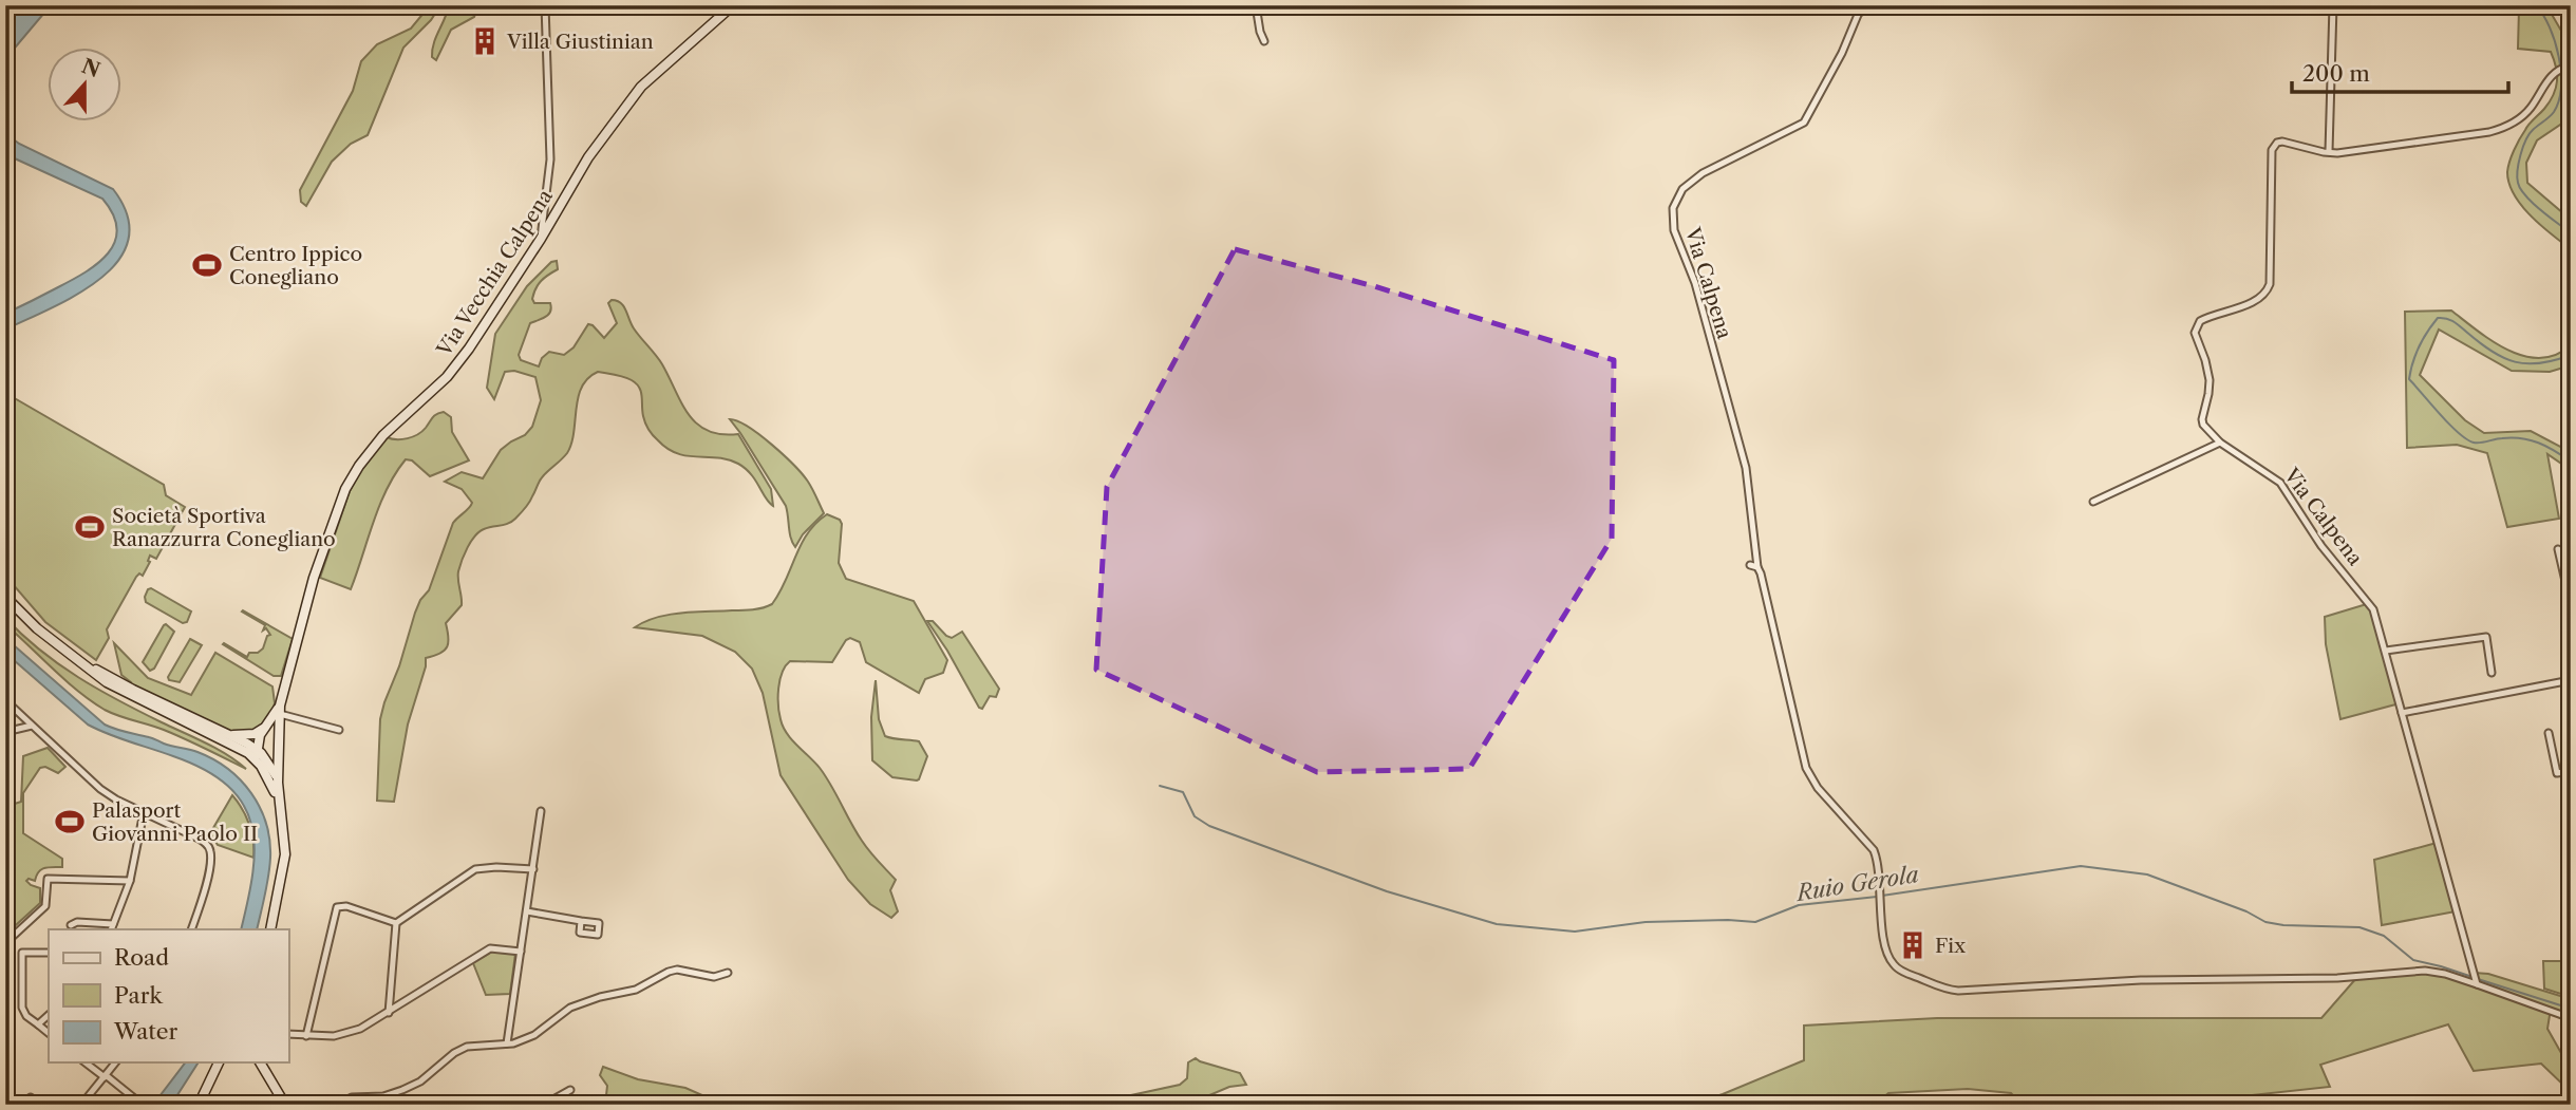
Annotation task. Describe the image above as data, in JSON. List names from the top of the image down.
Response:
{
  "streets": {
    "main road": ["Via Vecchia Calpena"],
    "street": ["Via Calpena"]
  },
  "water": ["Ruio Gerola"],
  "places": {
    "building": ["Villa Giustinian", "Fix"],
    "sports": ["Centro Ippico Conegliano", "Società Sportiva Ranazzurra Conegliano", "Palasport Giovanni Paolo II"]
  },
  "legend": ["Road", "Park", "Water"],
  "scale_bar": "200 m",
  "north": "top"
}
